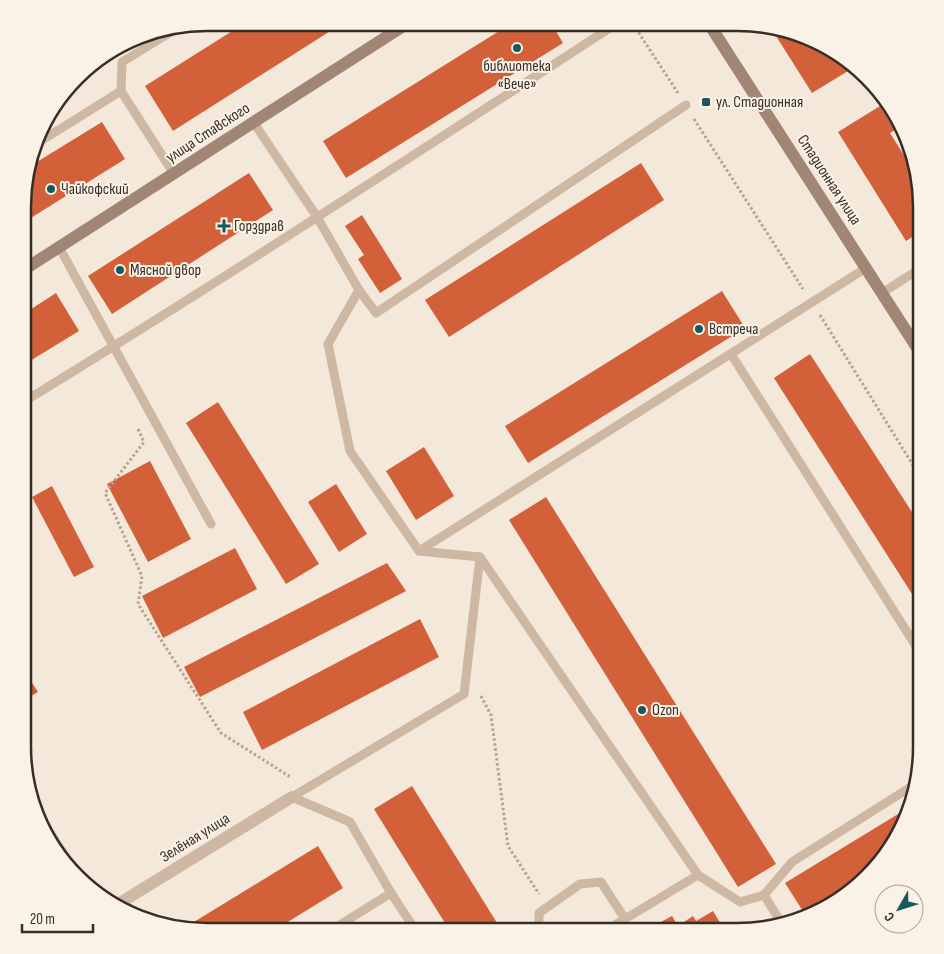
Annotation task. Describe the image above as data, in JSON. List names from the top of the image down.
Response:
{
  "streets": {
    "street": ["улица Ставского", "Стадионная улица", "Зелёная улица"]
  },
  "places": {
    "other": [
      "библиотека «Вече»",
      "Чайкофский",
      "Мясной двор",
      "Встреча",
      "Ozon"
    ],
    "transit": ["ул. Стадионная"],
    "health": ["Горздрав"]
  },
  "scale_bar": "20 m",
  "north": "bottom left"
}
